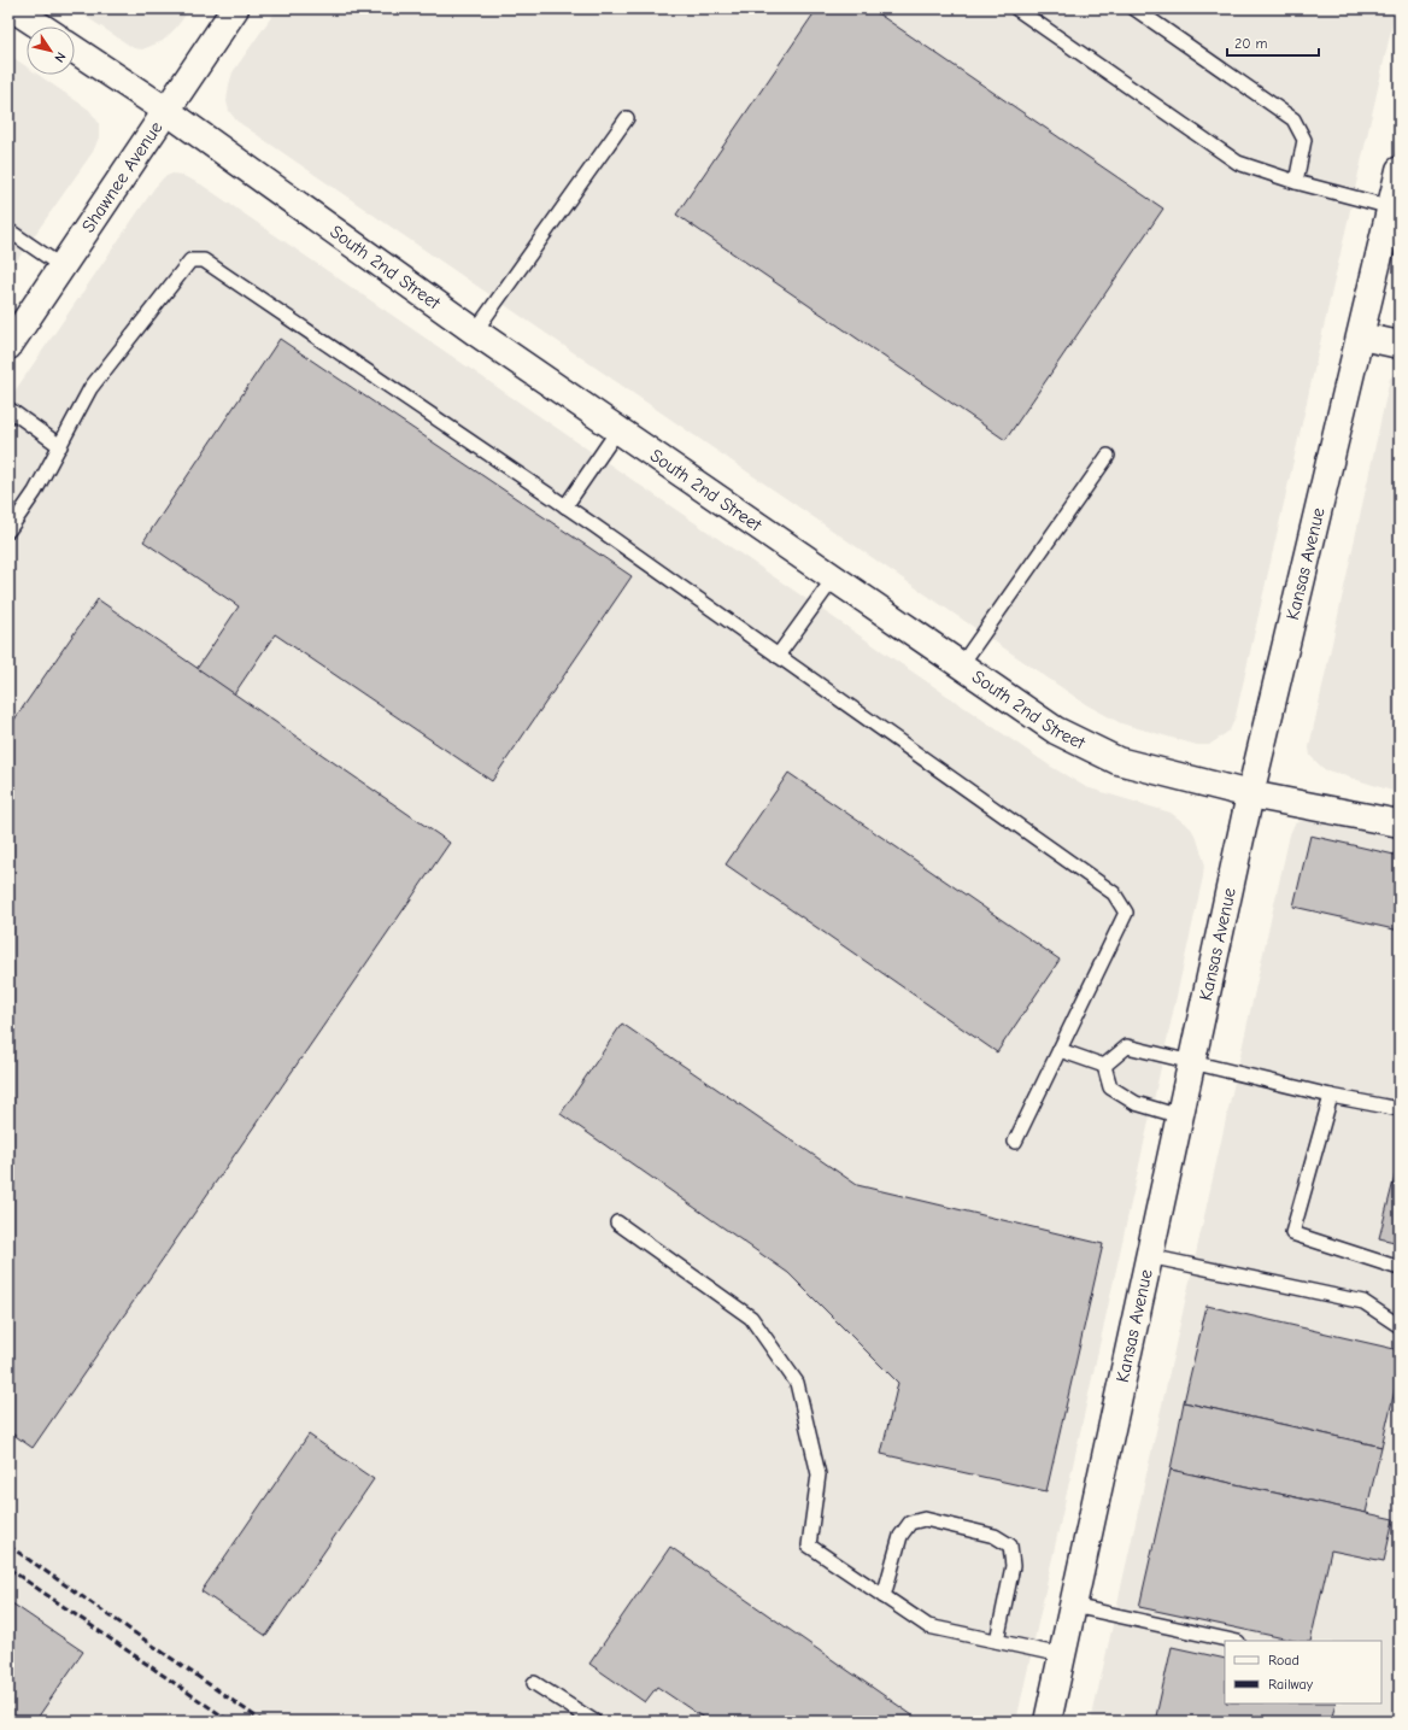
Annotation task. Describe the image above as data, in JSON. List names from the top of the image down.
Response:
{
  "streets": {
    "street": ["Shawnee Avenue", "South 2nd Street", "Kansas Avenue"]
  },
  "crossings": [
    ["Shawnee Avenue", "South 2nd Street"],
    ["South 2nd Street", "Kansas Avenue"]
  ],
  "legend": ["Road", "Railway"],
  "scale_bar": "20 m",
  "north": "bottom right"
}
